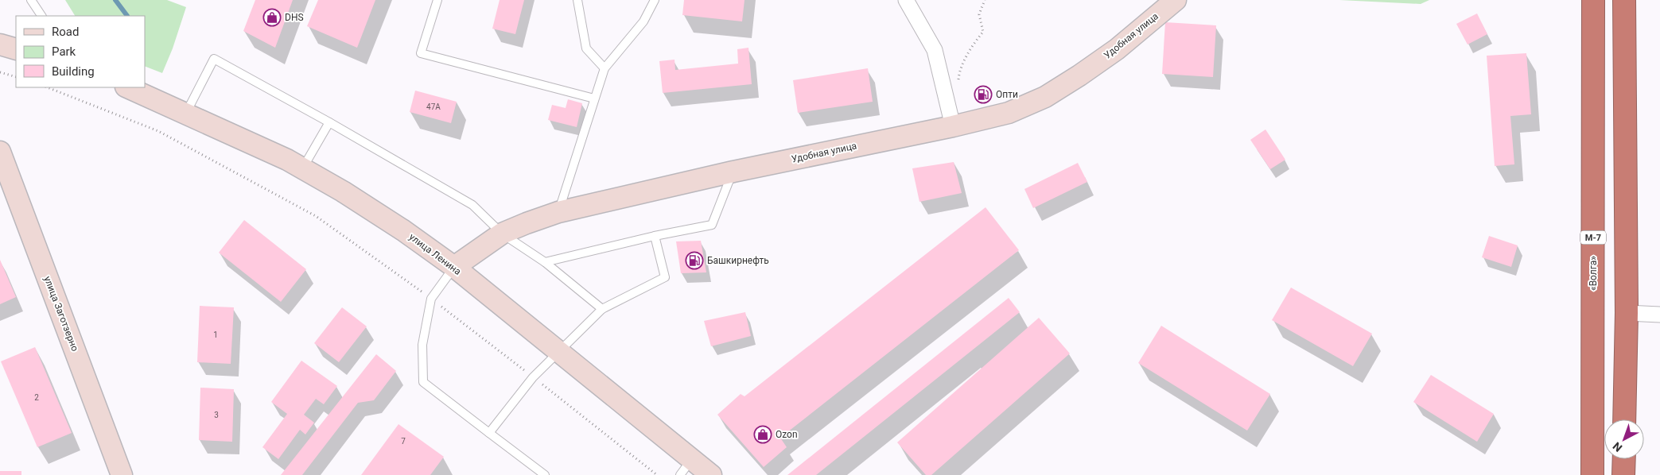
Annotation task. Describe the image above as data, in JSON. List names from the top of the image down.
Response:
{
  "streets": {
    "highway": ["М-7", "«Волга»"],
    "main road": ["Удобная улица", "улица Ленина", "улица Заготзерно"]
  },
  "crossings": [
    ["Удобная улица", "улица Ленина"]
  ],
  "places": {
    "shop": ["DHS", "Ozon"],
    "fuel station": ["Опти", "Башкирнефть"]
  },
  "house_numbers": [
    "47А",
    "1",
    "2",
    "3",
    "7"
  ],
  "legend": ["Road", "Park", "Building"],
  "north": "bottom left"
}
